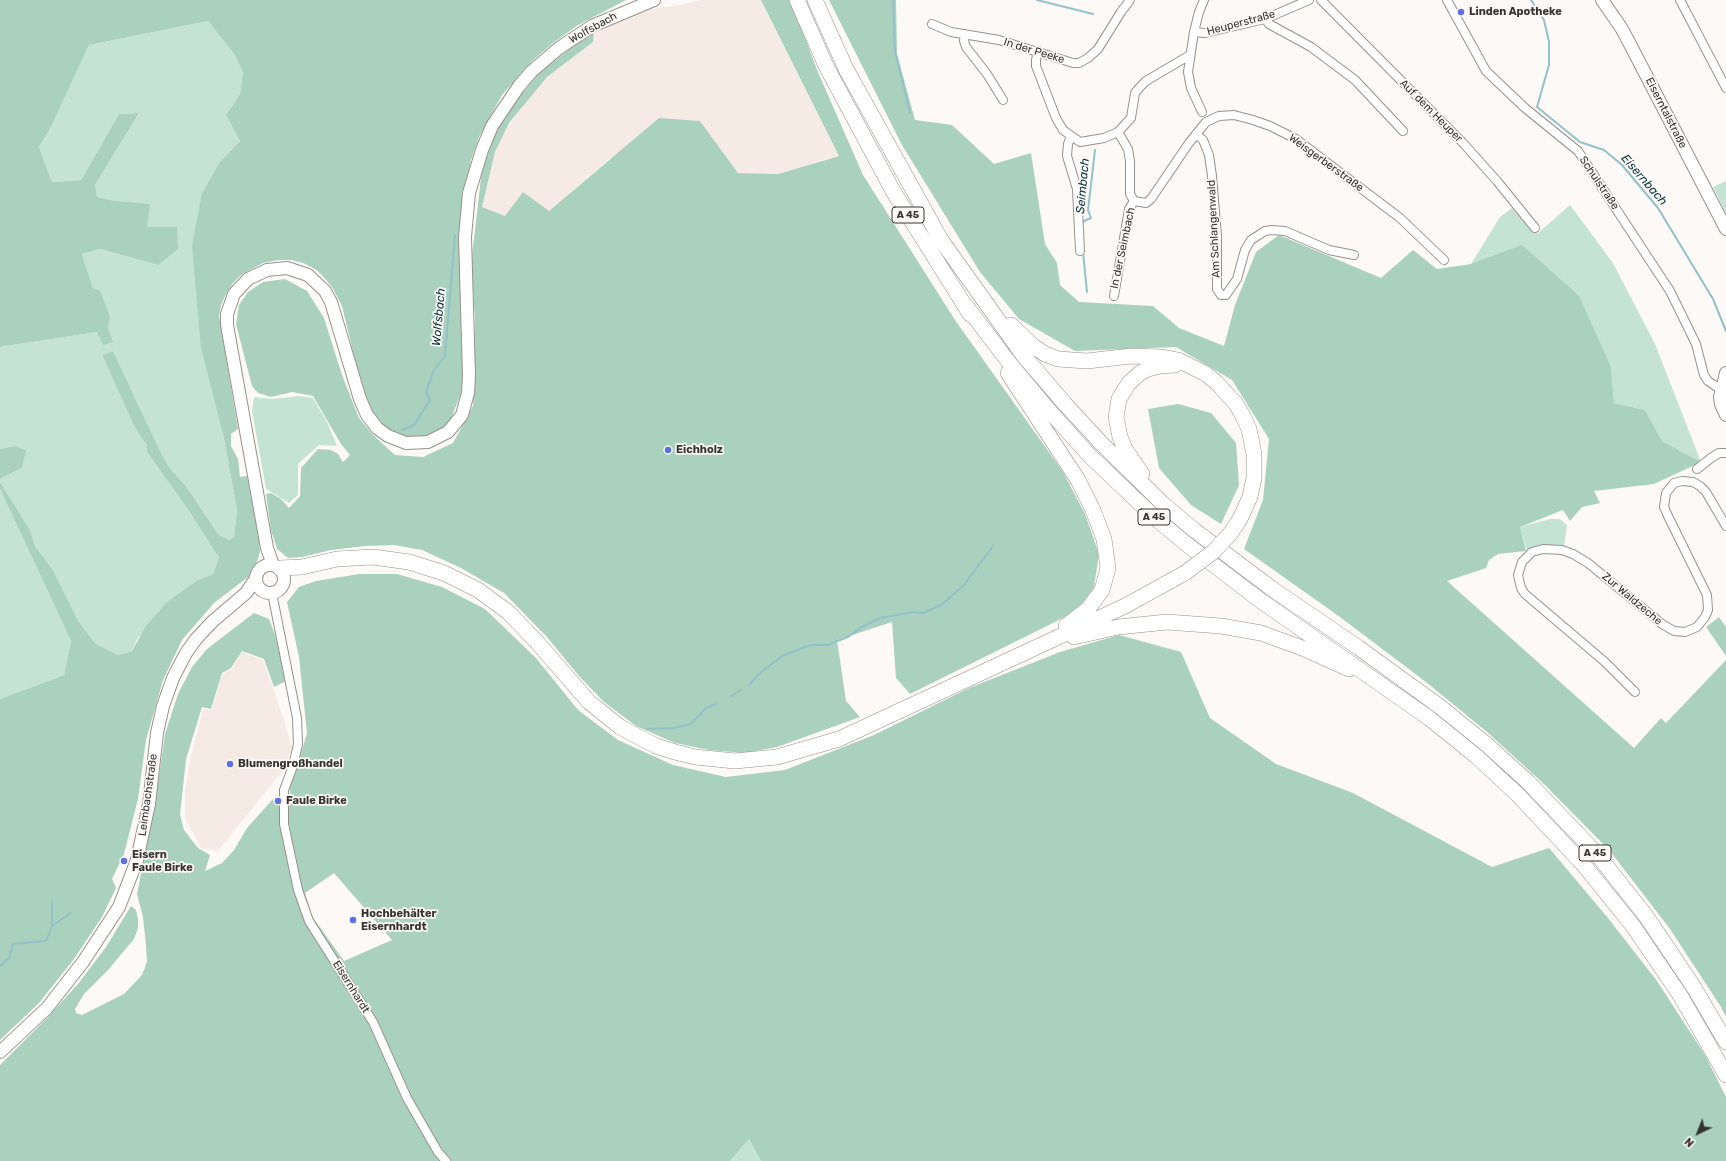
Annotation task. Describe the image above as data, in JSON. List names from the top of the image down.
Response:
{
  "streets": {
    "highway": ["A 45"],
    "main road": ["Wolfsbach", "Eiserntalstraße", "Leimbachstraße"],
    "street": [
      "Heuperstraße",
      "In der Peeke",
      "Auf dem Heuper",
      "Weisgerberstraße",
      "Schulstraße",
      "Am Schlangenwald",
      "In der Seimbach",
      "Zur Waldzeche",
      "Eisernhardt"
    ]
  },
  "crossings": [
    ["Wolfsbach", "Leimbachstraße"],
    ["Wolfsbach", "Eisernhardt"],
    ["Weisgerberstraße", "Am Schlangenwald"],
    ["Weisgerberstraße", "In der Seimbach"],
    ["Leimbachstraße", "Eisernhardt"]
  ],
  "water": ["Eisernbach", "Seimbach", "Wolfsbach"],
  "places": [
    "Linden Apotheke",
    "Eichholz",
    "Blumengroßhandel",
    "Faule Birke",
    "Eisern Faule Birke",
    "Hochbehälter Eisernhardt"
  ],
  "north": "bottom left"
}
